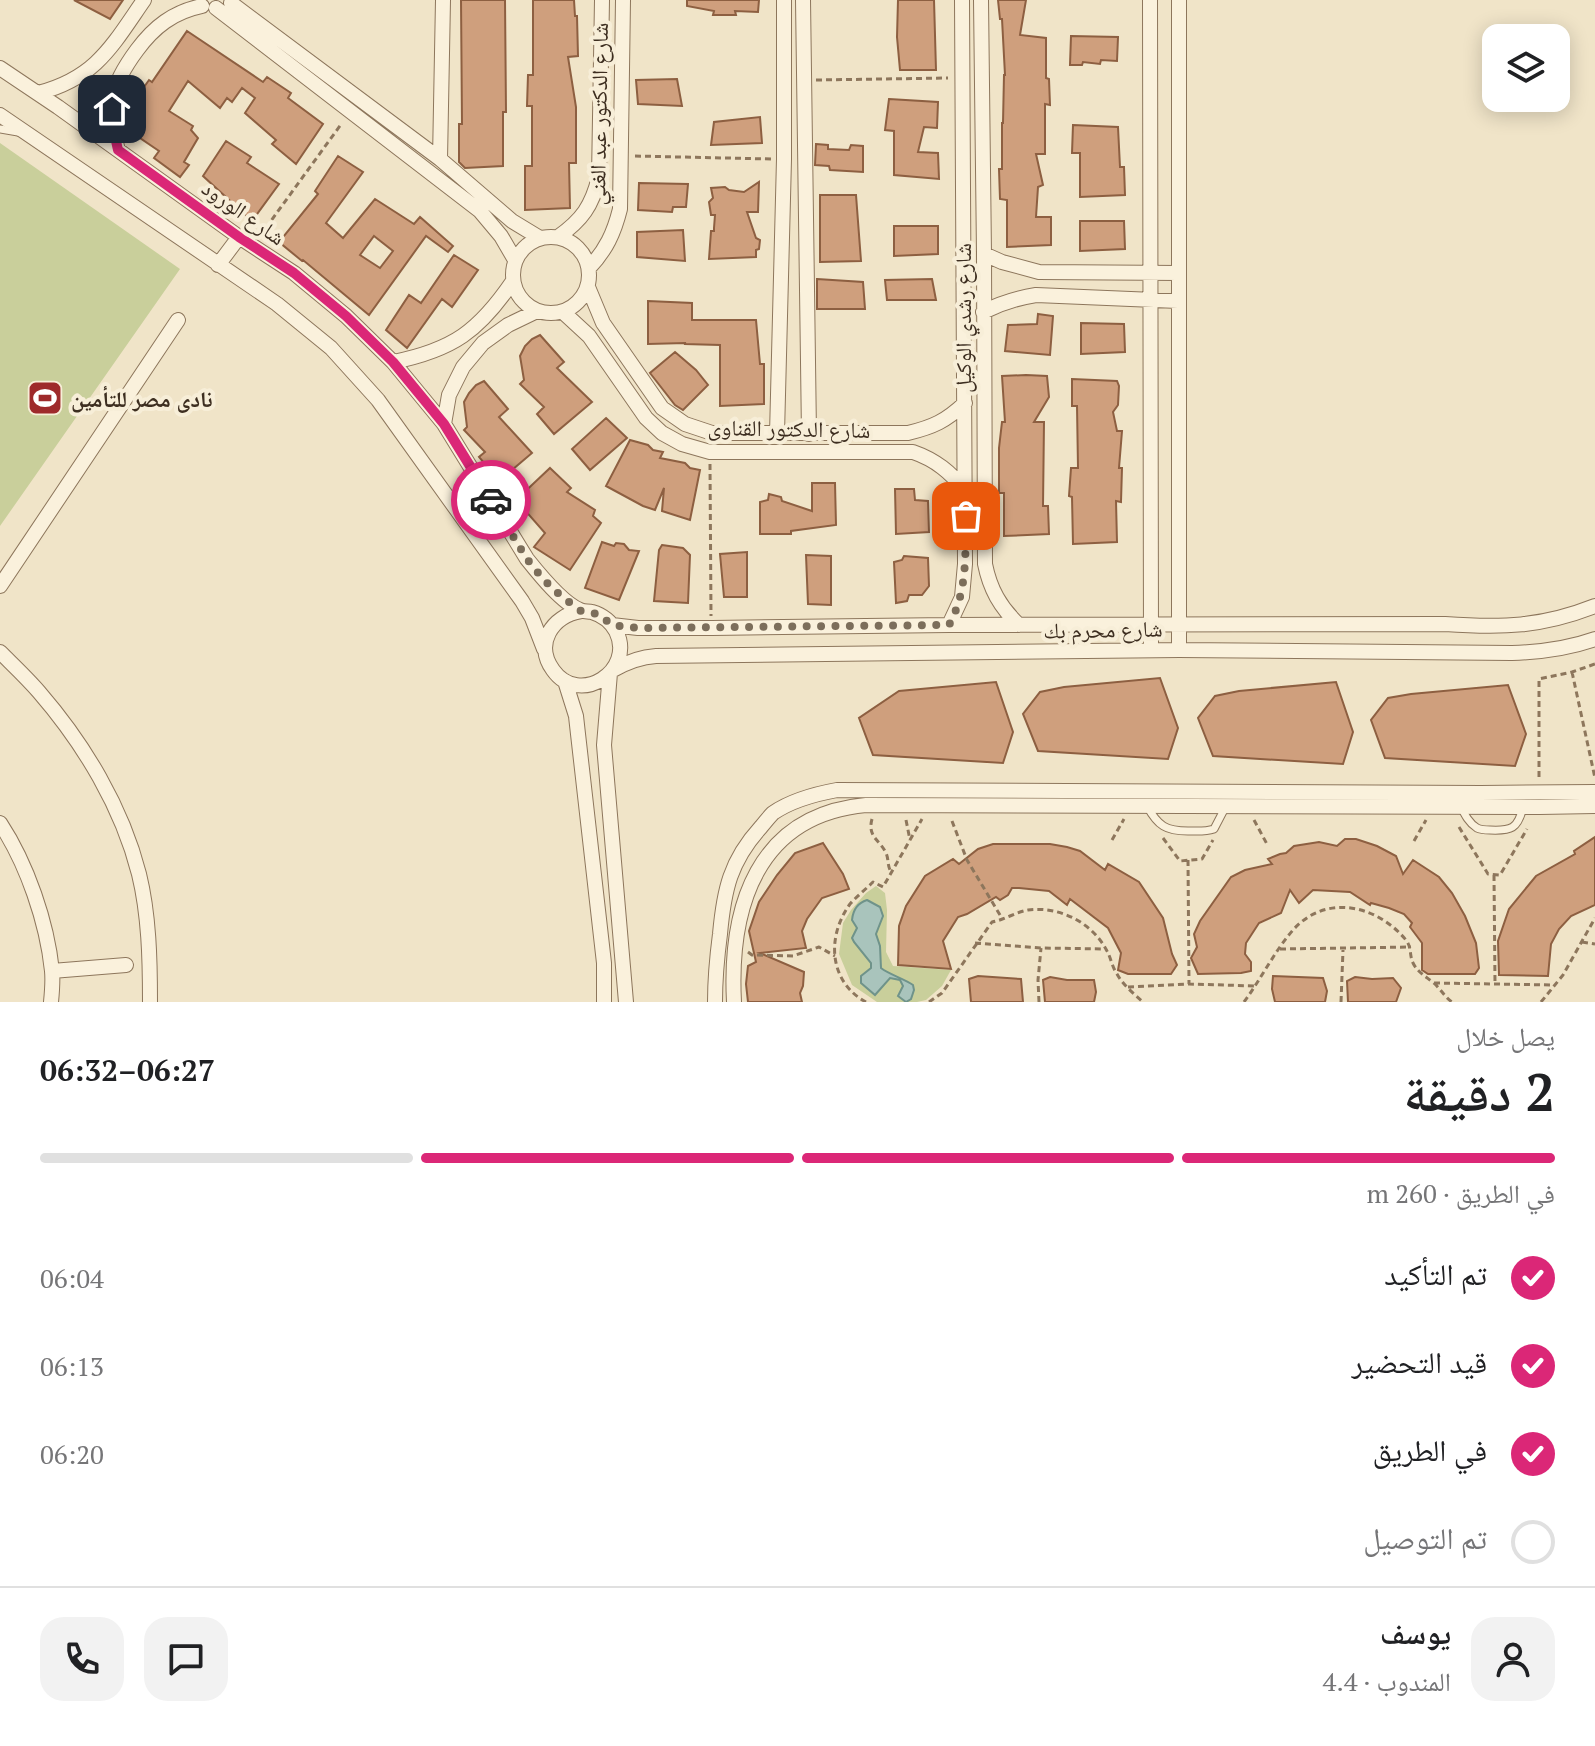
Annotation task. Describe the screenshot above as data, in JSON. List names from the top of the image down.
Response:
{
  "streets": {
    "street": [
      "شارع الدكتور عبد الغني",
      "شارع الورود",
      "شارع رشدي الوكيل",
      "شارع الدكتور القناوى",
      "شارع محرم بك"
    ]
  },
  "crossings": [
    ["شارع الدكتور عبد الغني", "شارع الدكتور القناوى"],
    ["شارع الورود", "شارع محرم بك"],
    ["شارع رشدي الوكيل", "شارع الدكتور القناوى"],
    ["شارع رشدي الوكيل", "شارع محرم بك"]
  ],
  "places": {
    "sports": ["نادى مصر للتأمين"]
  },
  "page": {
    "heading": ["2 دقيقة", "يصل خلال", "06:27–06:32"],
    "panel": ["يوسف", "المندوب · 4.4"],
    "bar": "في الطريق · 260 m",
    "list": [
      ["تم التأكيد", "06:04"],
      ["قيد التحضير", "06:13"],
      ["في الطريق", "06:20"],
      "تم التوصيل"
    ]
  }
}
